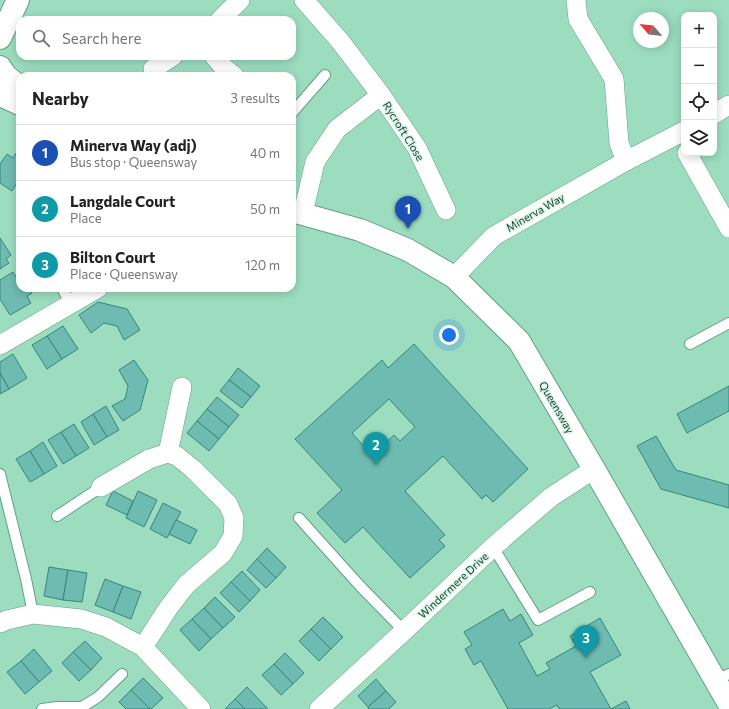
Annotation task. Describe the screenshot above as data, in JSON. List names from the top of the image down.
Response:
{
  "streets": {
    "street": [
      "Rycroft Close",
      "Minerva Way",
      "Queensway",
      "Windermere Drive"
    ]
  },
  "crossings": [
    ["Rycroft Close", "Queensway"],
    ["Minerva Way", "Queensway"],
    ["Queensway", "Windermere Drive"]
  ],
  "north": "top left",
  "page": {
    "map_buttons": ["+", "−"],
    "search": "Search here",
    "heading": ["Nearby", "3 results"],
    "list": [
      {
        "mark": "1",
        "name": "Minerva Way (adj)",
        "note": "Bus stop · Queensway",
        "value": "40 m"
      },
      {
        "mark": "2",
        "name": "Langdale Court",
        "note": "Place",
        "value": "50 m"
      },
      {
        "mark": "3",
        "name": "Bilton Court",
        "note": "Place · Queensway",
        "value": "120 m"
      }
    ],
    "pins": ["1", "2", "3"]
  }
}
